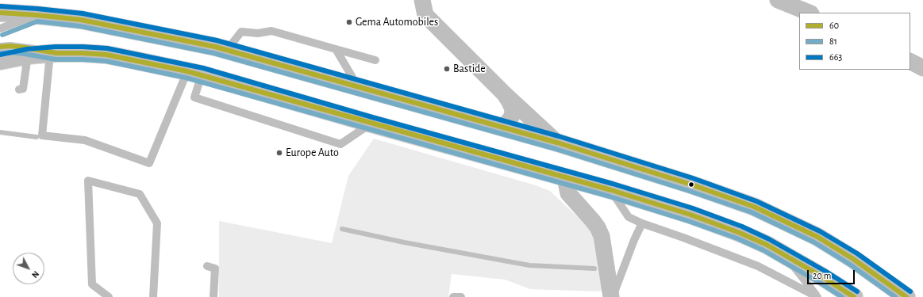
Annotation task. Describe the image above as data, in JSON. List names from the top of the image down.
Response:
{
  "places": ["Gema Automobiles", "Bastide", "Europe Auto"],
  "lines": ["transit line 663", "transit line 60", "transit line 81"],
  "legend": ["60", "81", "663"],
  "scale_bar": "20 m",
  "north": "bottom right"
}
